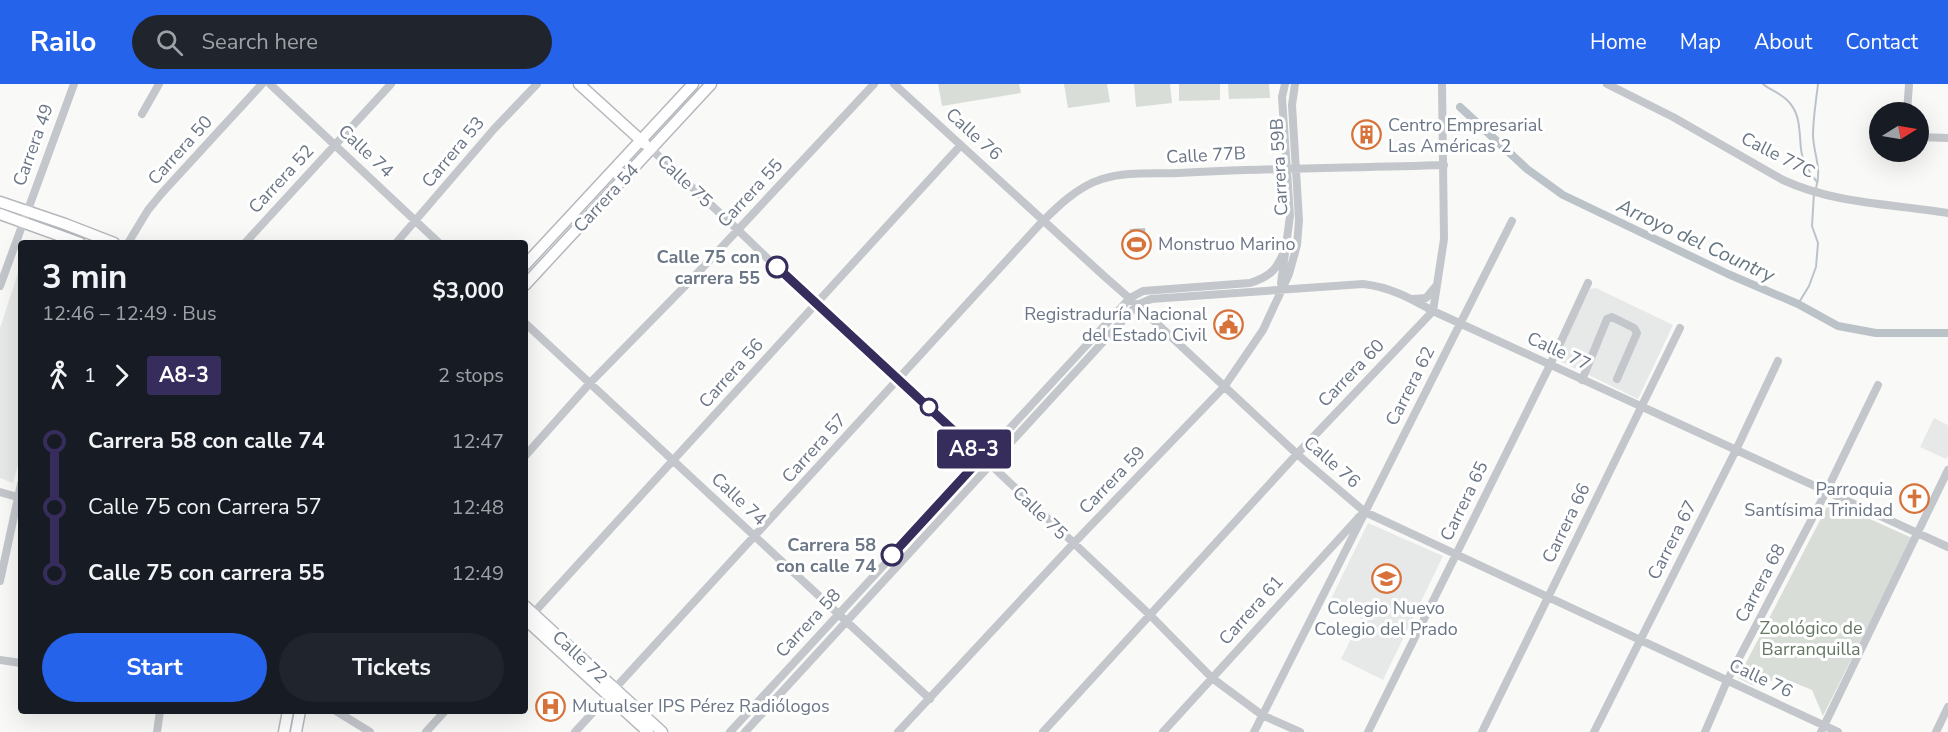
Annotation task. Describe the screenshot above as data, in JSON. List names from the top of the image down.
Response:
{
  "streets": {
    "main road": ["Calle 75", "Carrera 54", "Calle 72"],
    "street": [
      "Calle 76",
      "Carrera 49",
      "Carrera 50",
      "Calle 74",
      "Carrera 53",
      "Calle 77B",
      "Calle 77C",
      "Carrera 59B",
      "Carrera 52",
      "Carrera 55",
      "Calle 77",
      "Carrera 56",
      "Carrera 60",
      "Carrera 62",
      "Carrera 57",
      "Carrera 59",
      "Carrera 65",
      "Carrera 66",
      "Carrera 67",
      "Carrera 68",
      "Carrera 61",
      "Carrera 58"
    ]
  },
  "crossings": [
    ["Calle 76", "Calle 77"],
    ["Calle 76", "Carrera 56"],
    ["Calle 76", "Carrera 60"],
    ["Calle 76", "Carrera 62"],
    ["Calle 76", "Carrera 57"],
    ["Calle 76", "Carrera 59"],
    ["Calle 76", "Carrera 65"],
    ["Calle 76", "Carrera 66"],
    ["Calle 76", "Carrera 67"],
    ["Calle 76", "Carrera 68"],
    ["Calle 76", "Carrera 61"],
    ["Calle 76", "Carrera 58"],
    ["Calle 74", "Carrera 53"],
    ["Calle 74", "Carrera 52"],
    ["Calle 74", "Carrera 55"],
    ["Calle 74", "Carrera 56"],
    ["Calle 74", "Carrera 57"],
    ["Calle 74", "Carrera 59"],
    ["Calle 74", "Carrera 58"],
    ["Calle 77B", "Carrera 59B"],
    ["Calle 77B", "Carrera 57"],
    ["Carrera 59B", "Calle 77"],
    ["Carrera 59B", "Carrera 59"],
    ["Calle 75", "Carrera 55"],
    ["Calle 75", "Carrera 54"],
    ["Calle 75", "Carrera 56"],
    ["Calle 75", "Carrera 60"],
    ["Calle 75", "Carrera 62"],
    ["Calle 75", "Carrera 57"],
    ["Calle 75", "Carrera 59"],
    ["Calle 75", "Carrera 61"],
    ["Calle 75", "Carrera 58"],
    ["Calle 77", "Carrera 60"],
    ["Calle 77", "Carrera 62"],
    ["Calle 77", "Carrera 59"],
    ["Calle 77", "Carrera 65"],
    ["Calle 77", "Carrera 66"],
    ["Calle 77", "Carrera 67"],
    ["Calle 77", "Carrera 68"],
    ["Calle 77", "Carrera 58"],
    ["Carrera 62", "Carrera 61"],
    ["Carrera 57", "Calle 72"]
  ],
  "water": ["Arroyo del Country"],
  "parks": ["Zoológico de Barranquilla"],
  "places": {
    "building": ["Centro Empresarial Las Américas 2"],
    "sports": ["Monstruo Marino"],
    "other": ["Calle 75 con carrera 55", "Carrera 58 con calle 74"],
    "public building": ["Registraduría Nacional del Estado Civil"],
    "church": ["Parroquia Santísima Trinidad"],
    "school or university": ["Colegio Nuevo Colegio del Prado"],
    "hospital": ["Mutualser IPS Pérez Radiólogos"]
  },
  "lines": ["bus line A8-3"],
  "north": "right",
  "page": {
    "header": "Railo",
    "search": "Search here",
    "nav": [
      "Home",
      "Map",
      "About",
      "Contact"
    ],
    "on_map": "A8-3",
    "heading": ["3 min", "12:46 – 12:49 · Bus", "$3,000"],
    "legs": ["1", "A8-3", "2 stops"],
    "list": [
      {
        "name": "Carrera 58 con calle 74",
        "value": "12:47"
      },
      {
        "name": "Calle 75 con Carrera 57",
        "value": "12:48"
      },
      {
        "name": "Calle 75 con carrera 55",
        "value": "12:49"
      }
    ],
    "buttons": ["Start", "Tickets"]
  }
}
